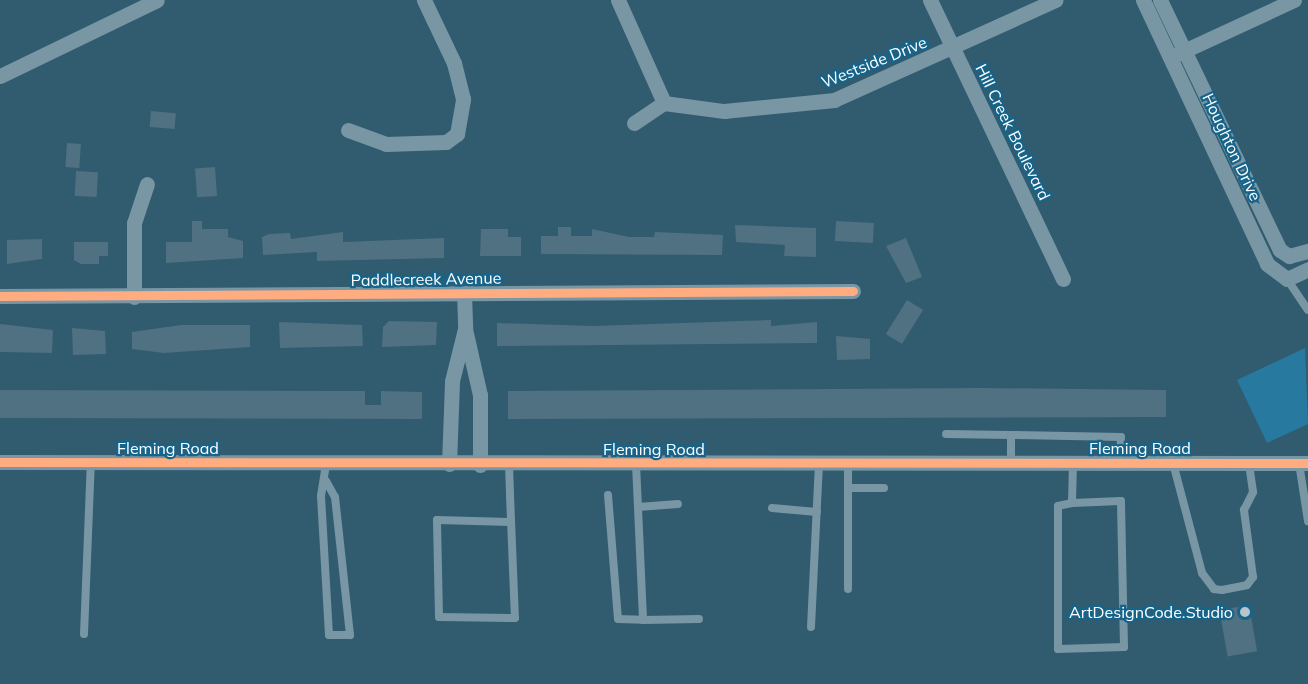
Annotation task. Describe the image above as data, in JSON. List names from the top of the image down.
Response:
{
  "streets": {
    "street": [
      "Westside Drive",
      "Hill Creek Boulevard",
      "Houghton Drive",
      "Paddlecreek Avenue",
      "Fleming Road"
    ]
  },
  "crossings": [
    ["Westside Drive", "Hill Creek Boulevard"]
  ],
  "places": ["ArtDesignCode.Studio"]
}
